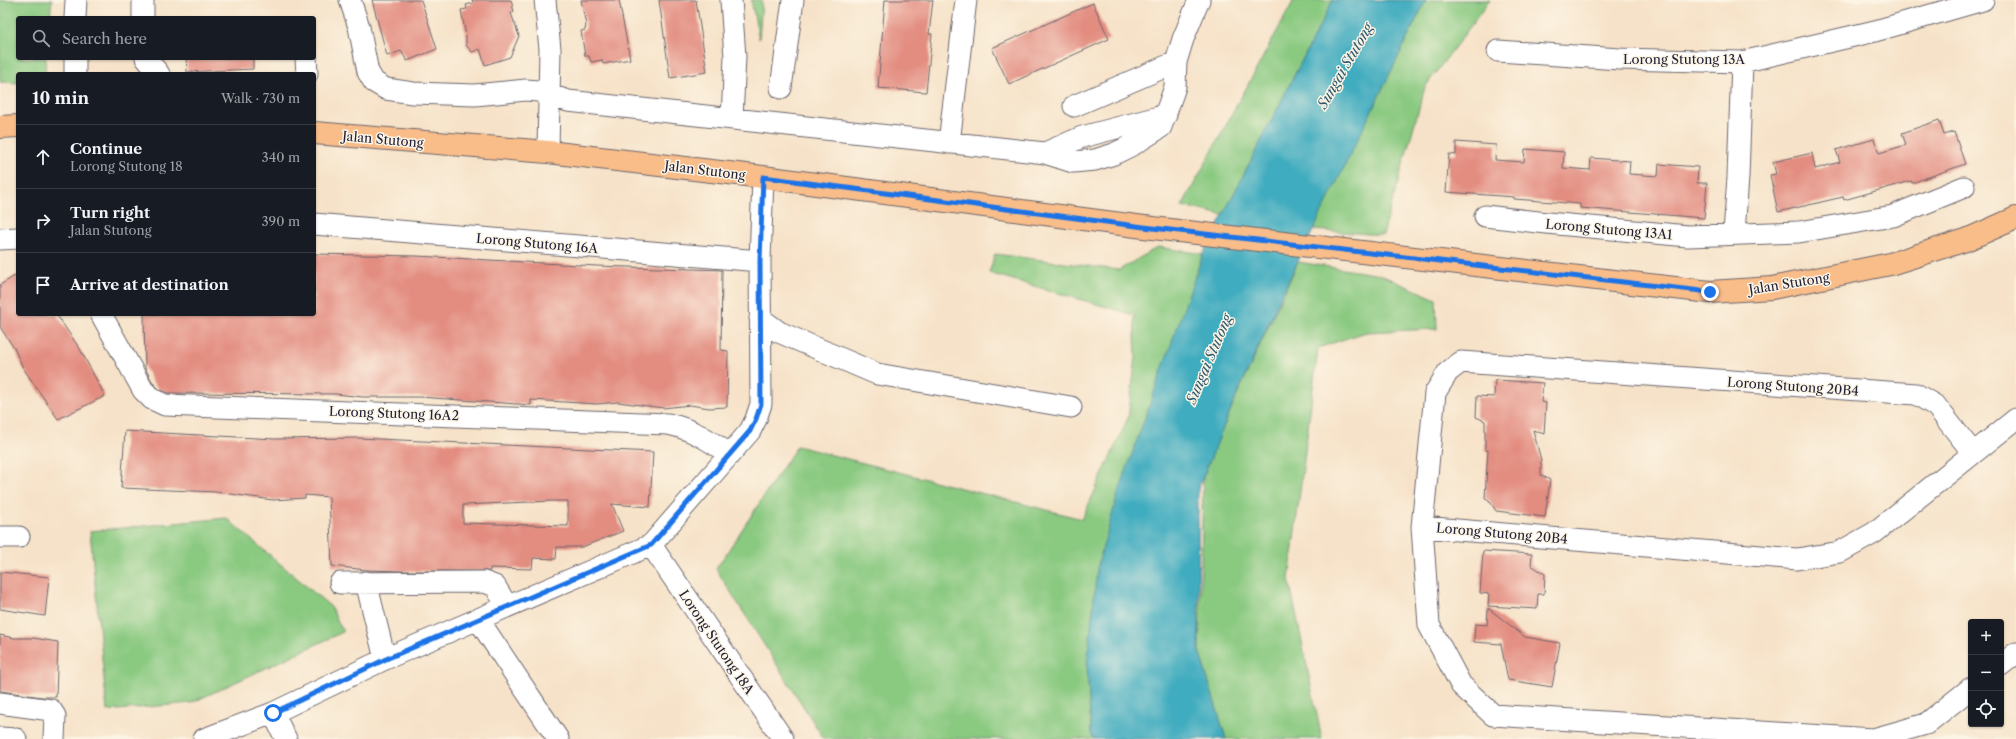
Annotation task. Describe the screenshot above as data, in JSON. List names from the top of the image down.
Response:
{
  "streets": {
    "main road": ["Jalan Stutong"],
    "street": [
      "Lorong Stutong 13A",
      "Lorong Stutong 13A1",
      "Lorong Stutong 16A",
      "Lorong Stutong 20B4",
      "Lorong Stutong 16A2",
      "Lorong Stutong 18A"
    ]
  },
  "water": ["Sungai Stutong"],
  "page": {
    "search": "Search here",
    "heading": ["10 min", "Walk · 730 m"],
    "list": [
      ["Continue", "Lorong Stutong 18", "340 m"],
      ["Turn right", "Jalan Stutong", "390 m"],
      "Arrive at destination"
    ],
    "map_buttons": ["+", "−"]
  }
}
